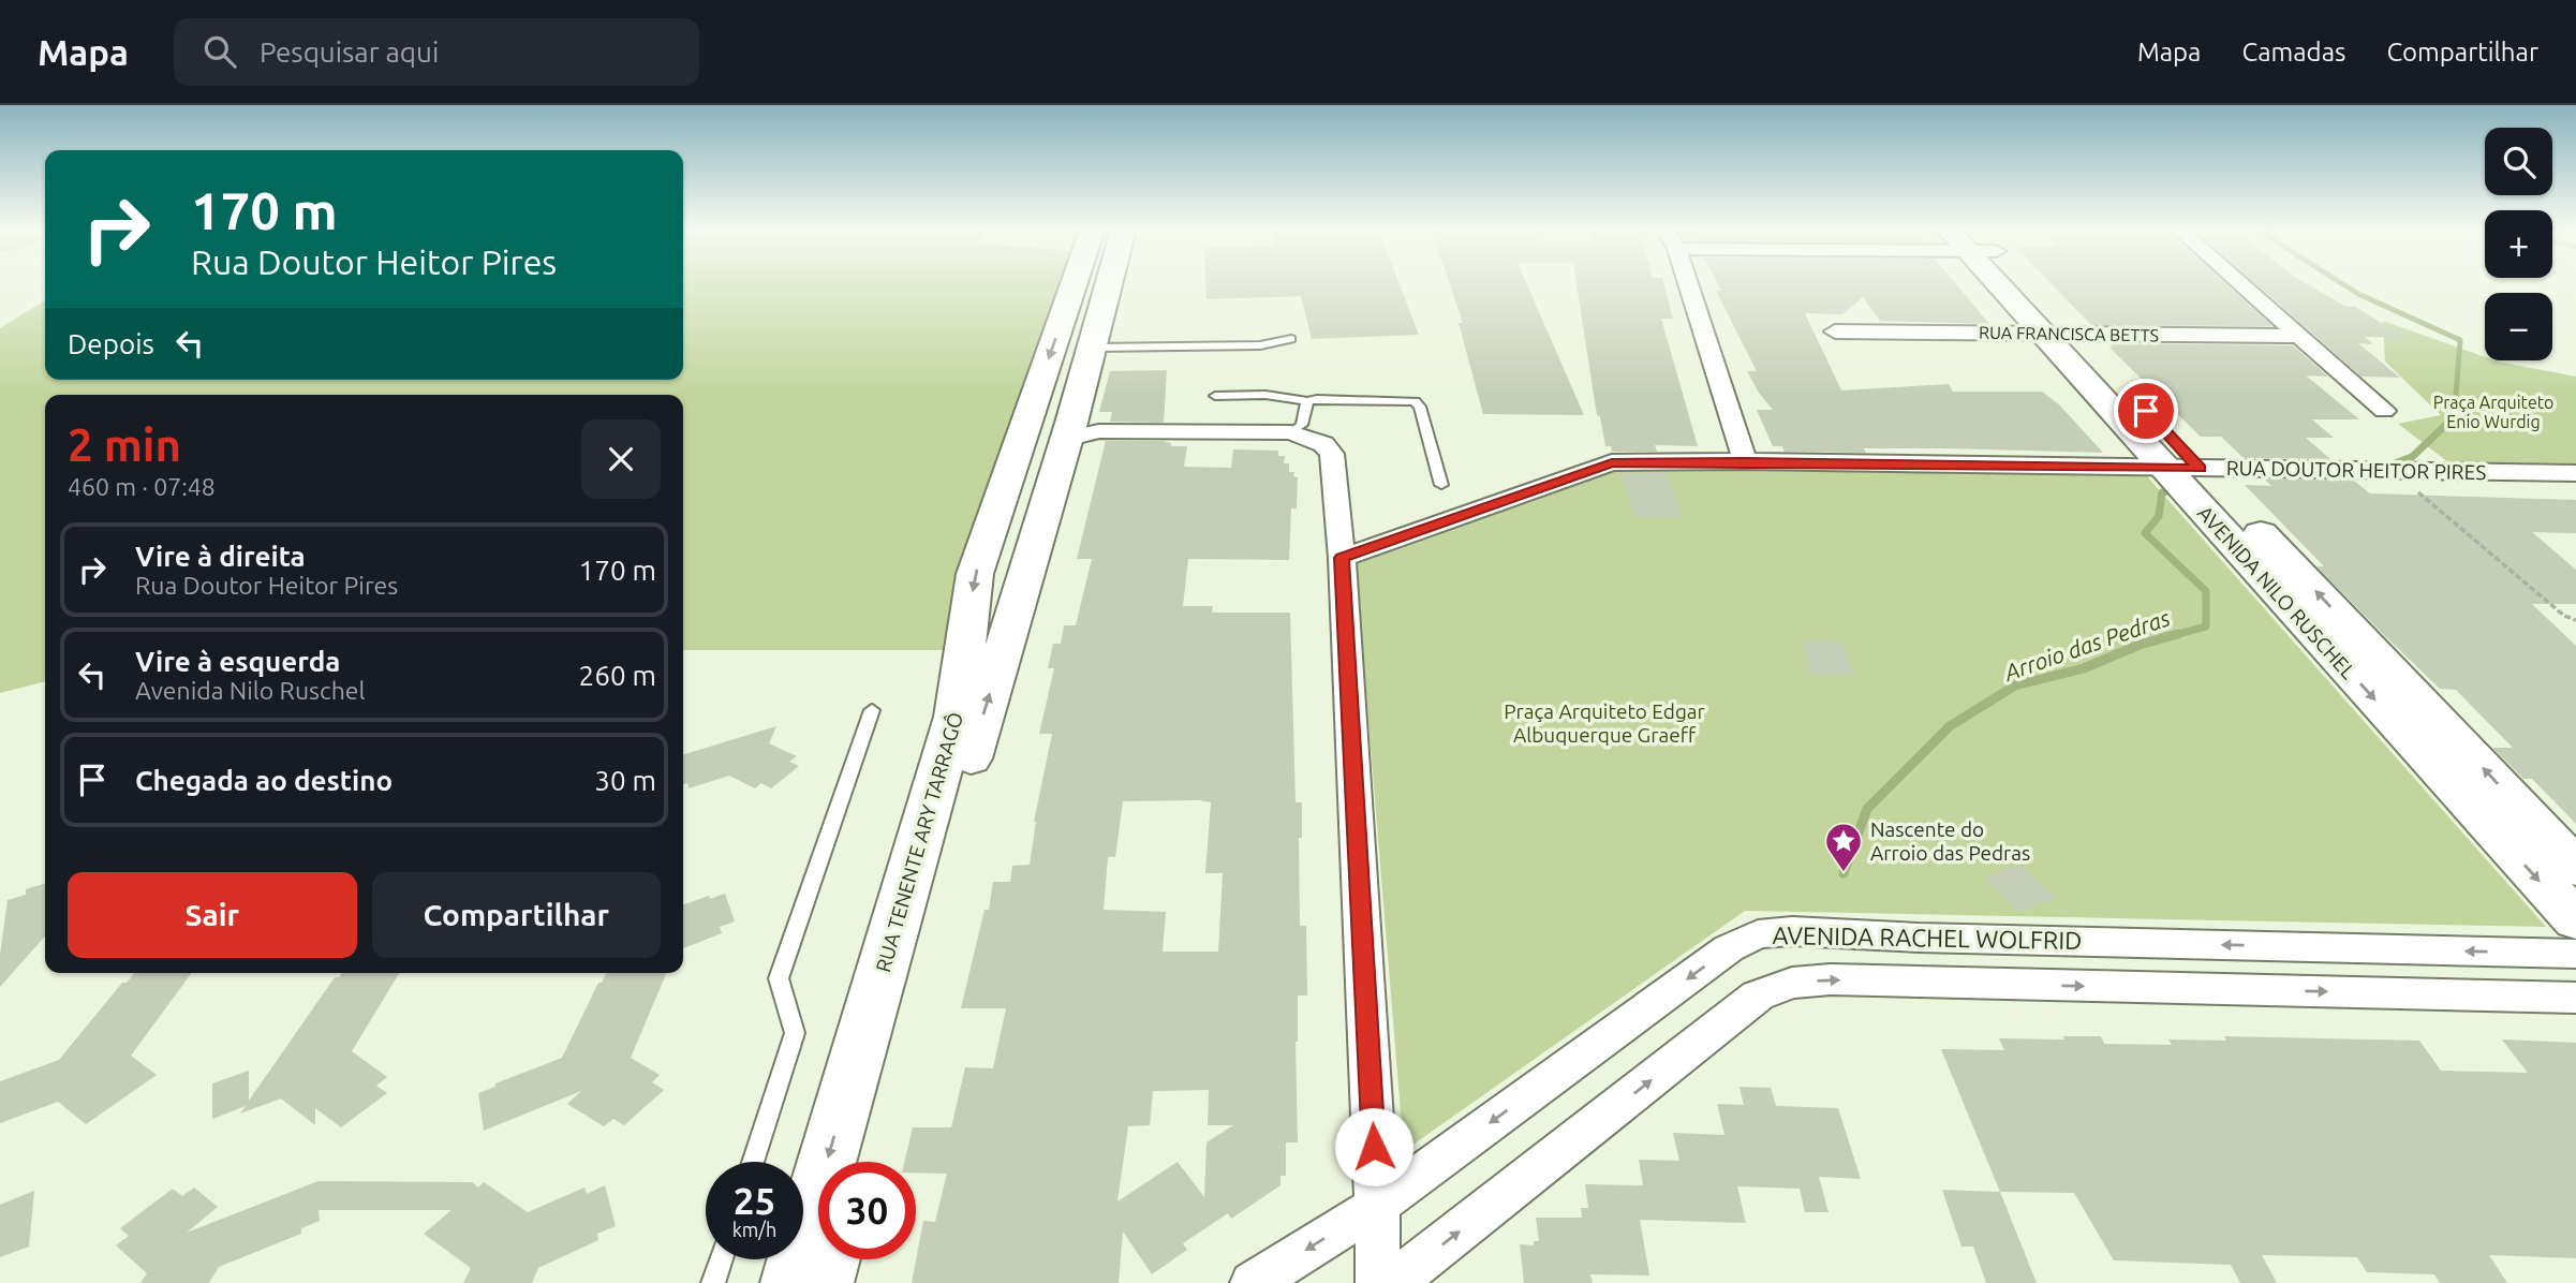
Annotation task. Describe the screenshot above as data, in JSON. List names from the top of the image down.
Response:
{
  "streets": {
    "main road": ["AVENIDA NILO RUSCHEL", "RUA TENENTE ARY TARRAGÔ"],
    "street": ["RUA FRANCISCA BETTS", "RUA DOUTOR HEITOR PIRES", "AVENIDA RACHEL WOLFRID"]
  },
  "crossings": [
    ["RUA FRANCISCA BETTS", "AVENIDA NILO RUSCHEL"],
    ["RUA DOUTOR HEITOR PIRES", "AVENIDA NILO RUSCHEL"]
  ],
  "water": ["Arroio das Pedras"],
  "parks": ["Praça Arquiteto Enio Wurdig", "Praça Arquiteto Edgar Albuquerque Graeff"],
  "places": {
    "place": ["Nascente do Arroio das Pedras"]
  },
  "page": {
    "header": "Mapa",
    "search": "Pesquisar aqui",
    "nav": ["Mapa", "Camadas", "Compartilhar"],
    "map_buttons": ["+", "−"],
    "turn": ["170 m", "Rua Doutor Heitor Pires"],
    "then": "Depois",
    "heading": ["2 min", "460 m · 07:48"],
    "list": [
      {
        "name": "Vire à direita",
        "note": "Rua Doutor Heitor Pires",
        "value": "170 m"
      },
      {
        "name": "Vire à esquerda",
        "note": "Avenida Nilo Ruschel",
        "value": "260 m"
      },
      {
        "name": "Chegada ao destino",
        "value": "30 m"
      }
    ],
    "buttons": ["Sair", "Compartilhar"],
    "speed": "25 km/h",
    "limit": "30"
  }
}
